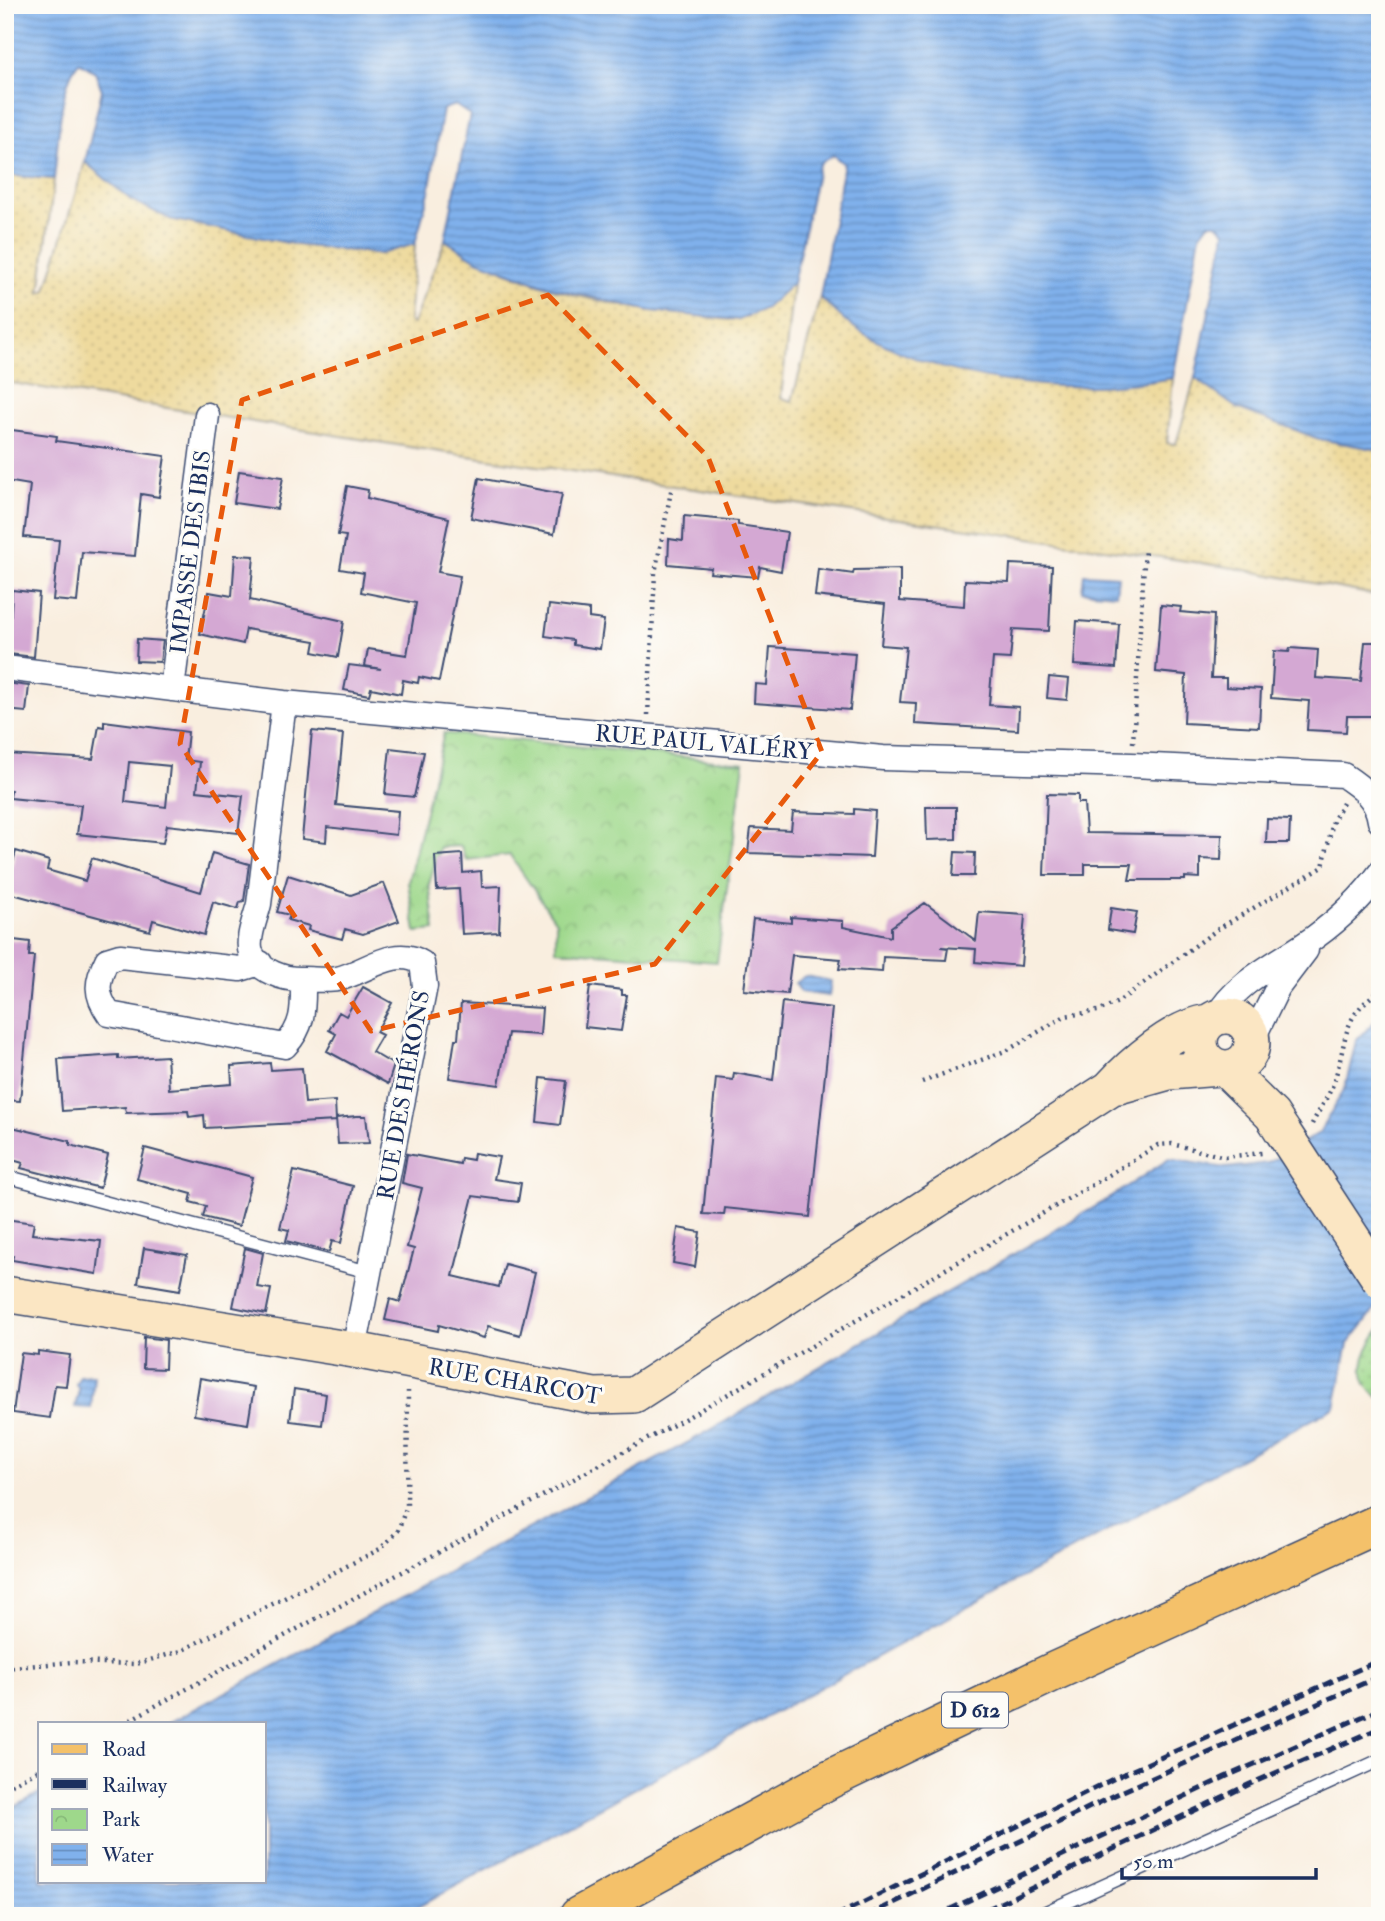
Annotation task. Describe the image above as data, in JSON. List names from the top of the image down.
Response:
{
  "streets": {
    "main road": ["D 612"],
    "street": [
      "IMPASSE DES IBIS",
      "RUE PAUL VALÉRY",
      "RUE DES HÉRONS",
      "RUE CHARCOT"
    ]
  },
  "crossings": [
    ["IMPASSE DES IBIS", "RUE PAUL VALÉRY"],
    ["RUE DES HÉRONS", "RUE CHARCOT"]
  ],
  "legend": [
    "Road",
    "Railway",
    "Park",
    "Water"
  ],
  "scale_bar": "50 m"
}
